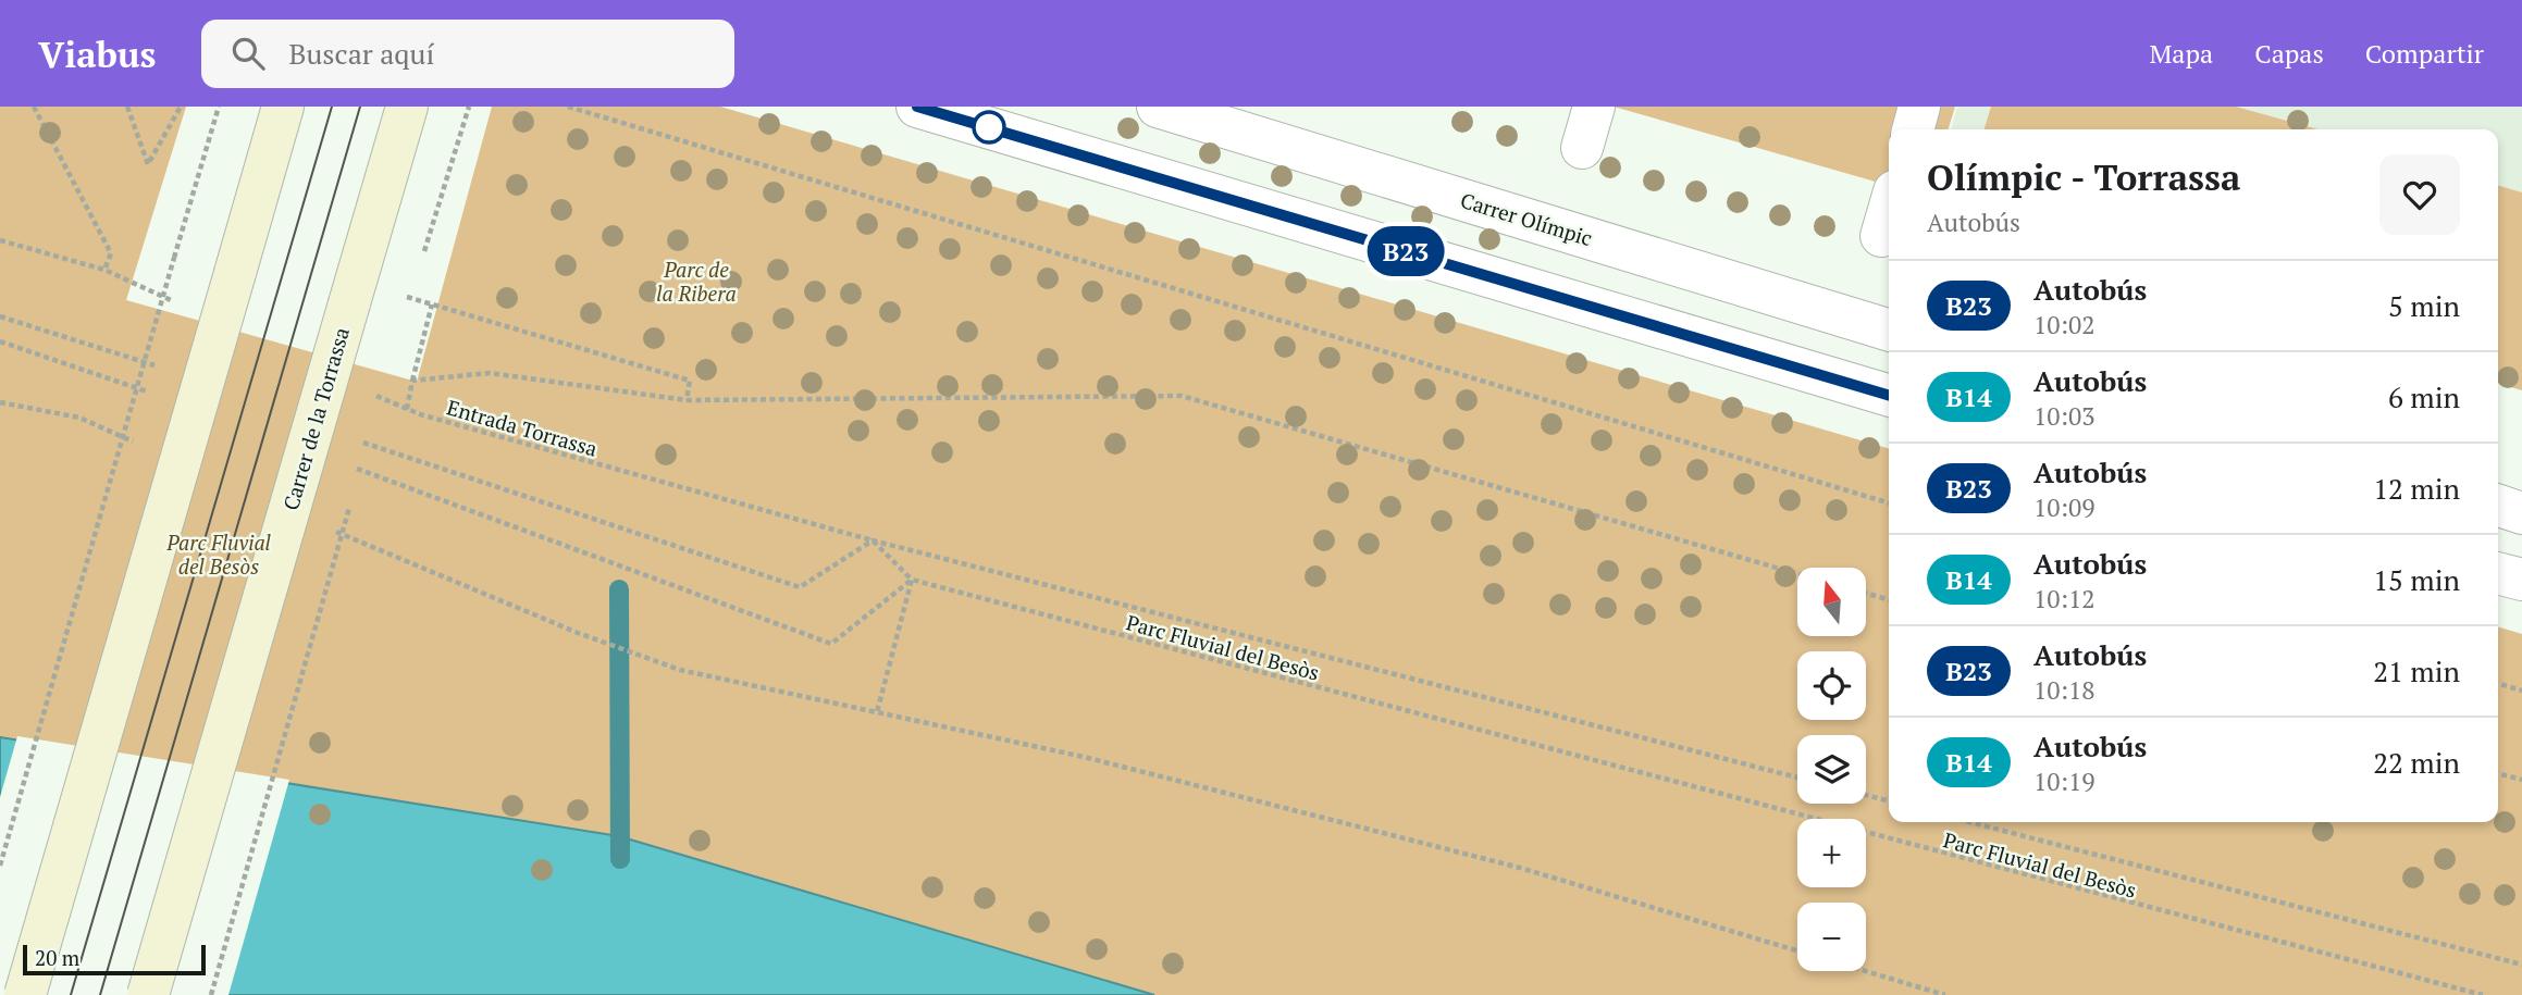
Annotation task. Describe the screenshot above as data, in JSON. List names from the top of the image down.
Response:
{
  "streets": {
    "street": ["Carrer Olímpic", "Carrer de la Torrassa"],
    "path": ["Entrada Torrassa", "Parc Fluvial del Besòs"]
  },
  "crossings": [
    ["Entrada Torrassa", "Parc Fluvial del Besòs"]
  ],
  "parks": ["Parc de la Ribera", "Parc Fluvial del Besòs"],
  "lines": ["bus line B23"],
  "scale_bar": "20 m",
  "north": "top",
  "page": {
    "header": "Viabus",
    "search": "Buscar aquí",
    "nav": ["Mapa", "Capas", "Compartir"],
    "on_map": "B23",
    "heading": ["Olímpic - Torrassa", "Autobús"],
    "list": [
      {
        "mark": "B23",
        "name": "Autobús",
        "note": "10:02",
        "value": "5 min"
      },
      {
        "mark": "B14",
        "name": "Autobús",
        "note": "10:03",
        "value": "6 min"
      },
      {
        "mark": "B23",
        "name": "Autobús",
        "note": "10:09",
        "value": "12 min"
      },
      {
        "mark": "B14",
        "name": "Autobús",
        "note": "10:12",
        "value": "15 min"
      },
      {
        "mark": "B23",
        "name": "Autobús",
        "note": "10:18",
        "value": "21 min"
      },
      {
        "mark": "B14",
        "name": "Autobús",
        "note": "10:19",
        "value": "22 min"
      }
    ],
    "map_buttons": ["+", "−"],
    "scale": "20 m"
  }
}
